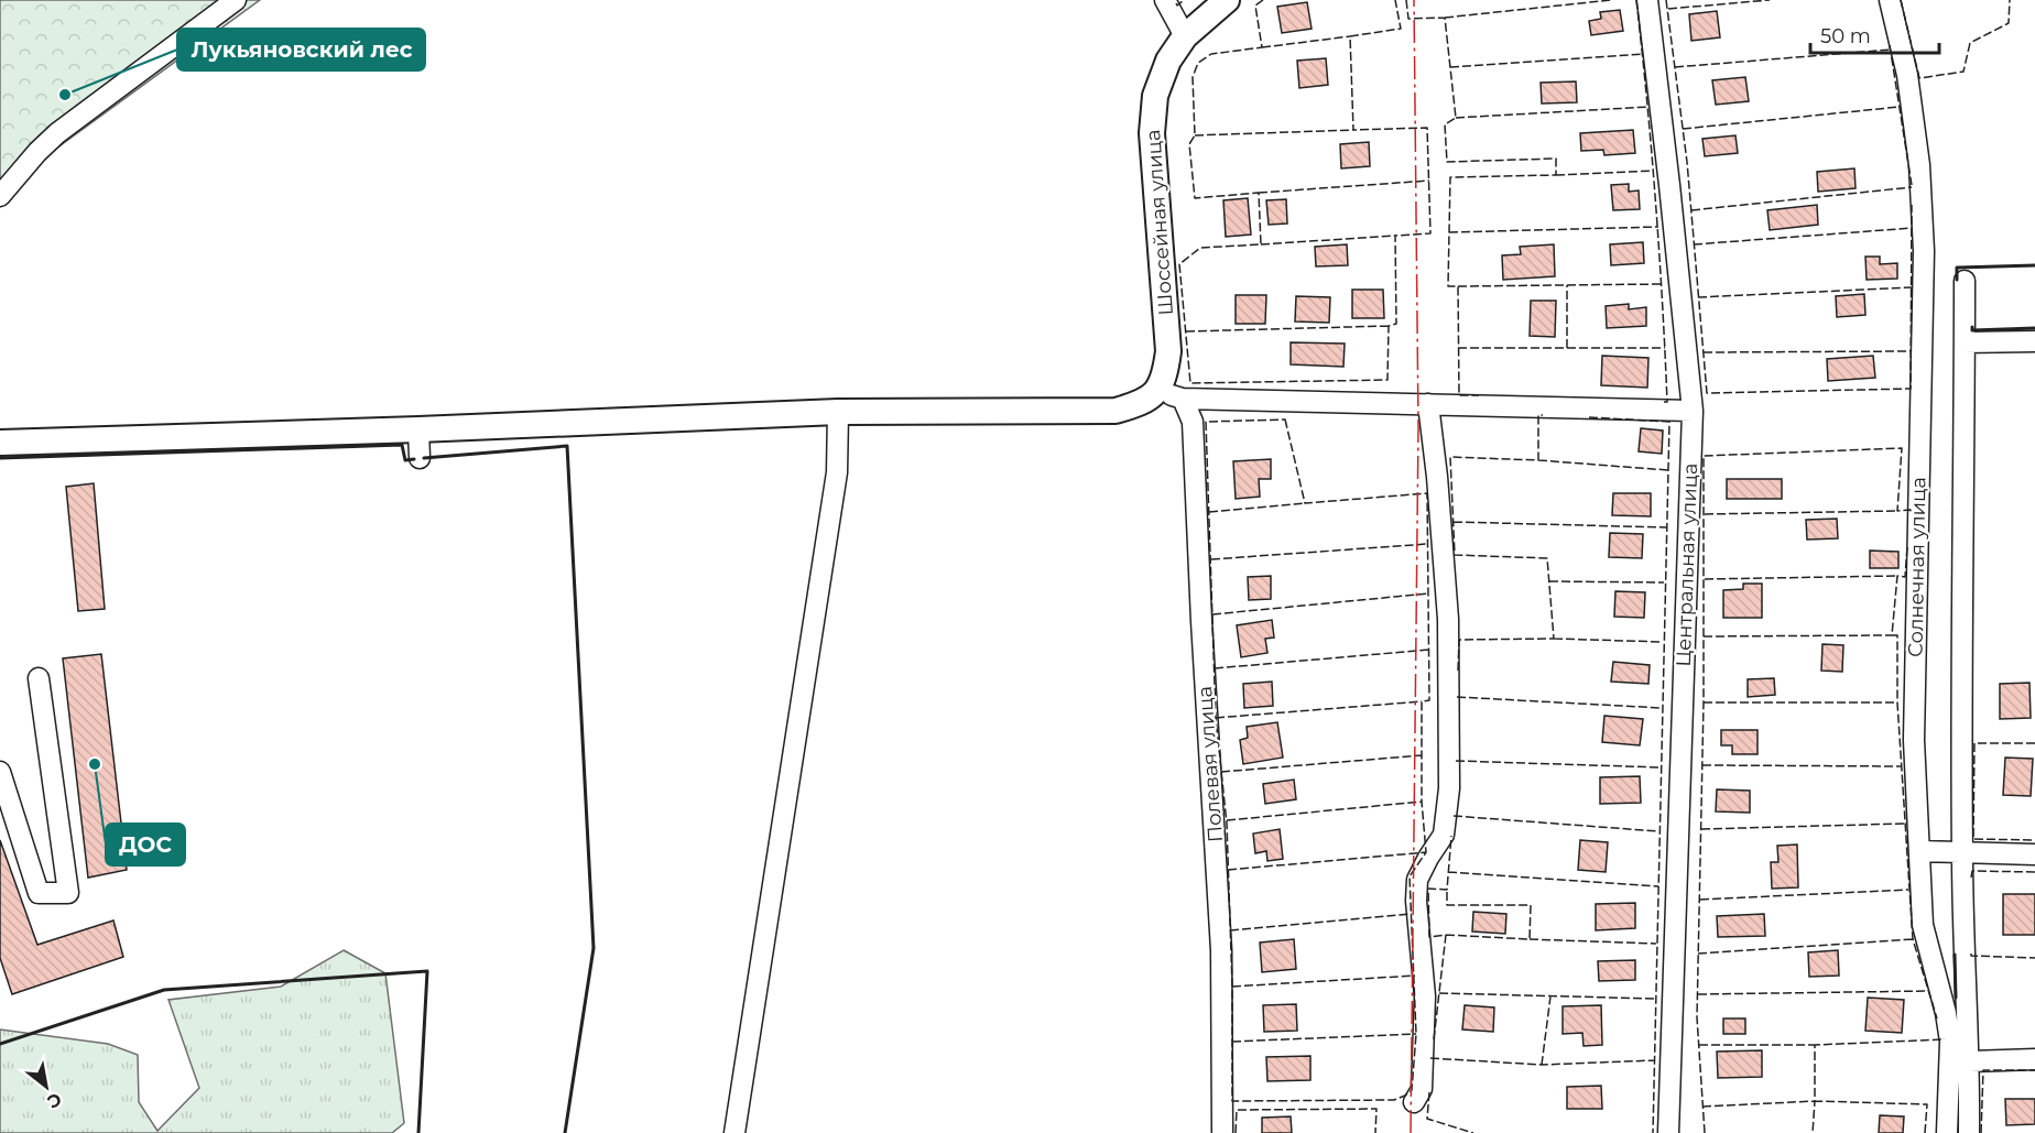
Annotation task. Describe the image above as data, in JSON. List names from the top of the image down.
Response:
{
  "streets": {
    "main road": ["Шоссейная улица"],
    "street": ["Центральная улица", "Солнечная улица", "Полевая улица"]
  },
  "places": ["Лукьяновский лес", "ДОС"],
  "scale_bar": "50 m",
  "north": "bottom right"
}
